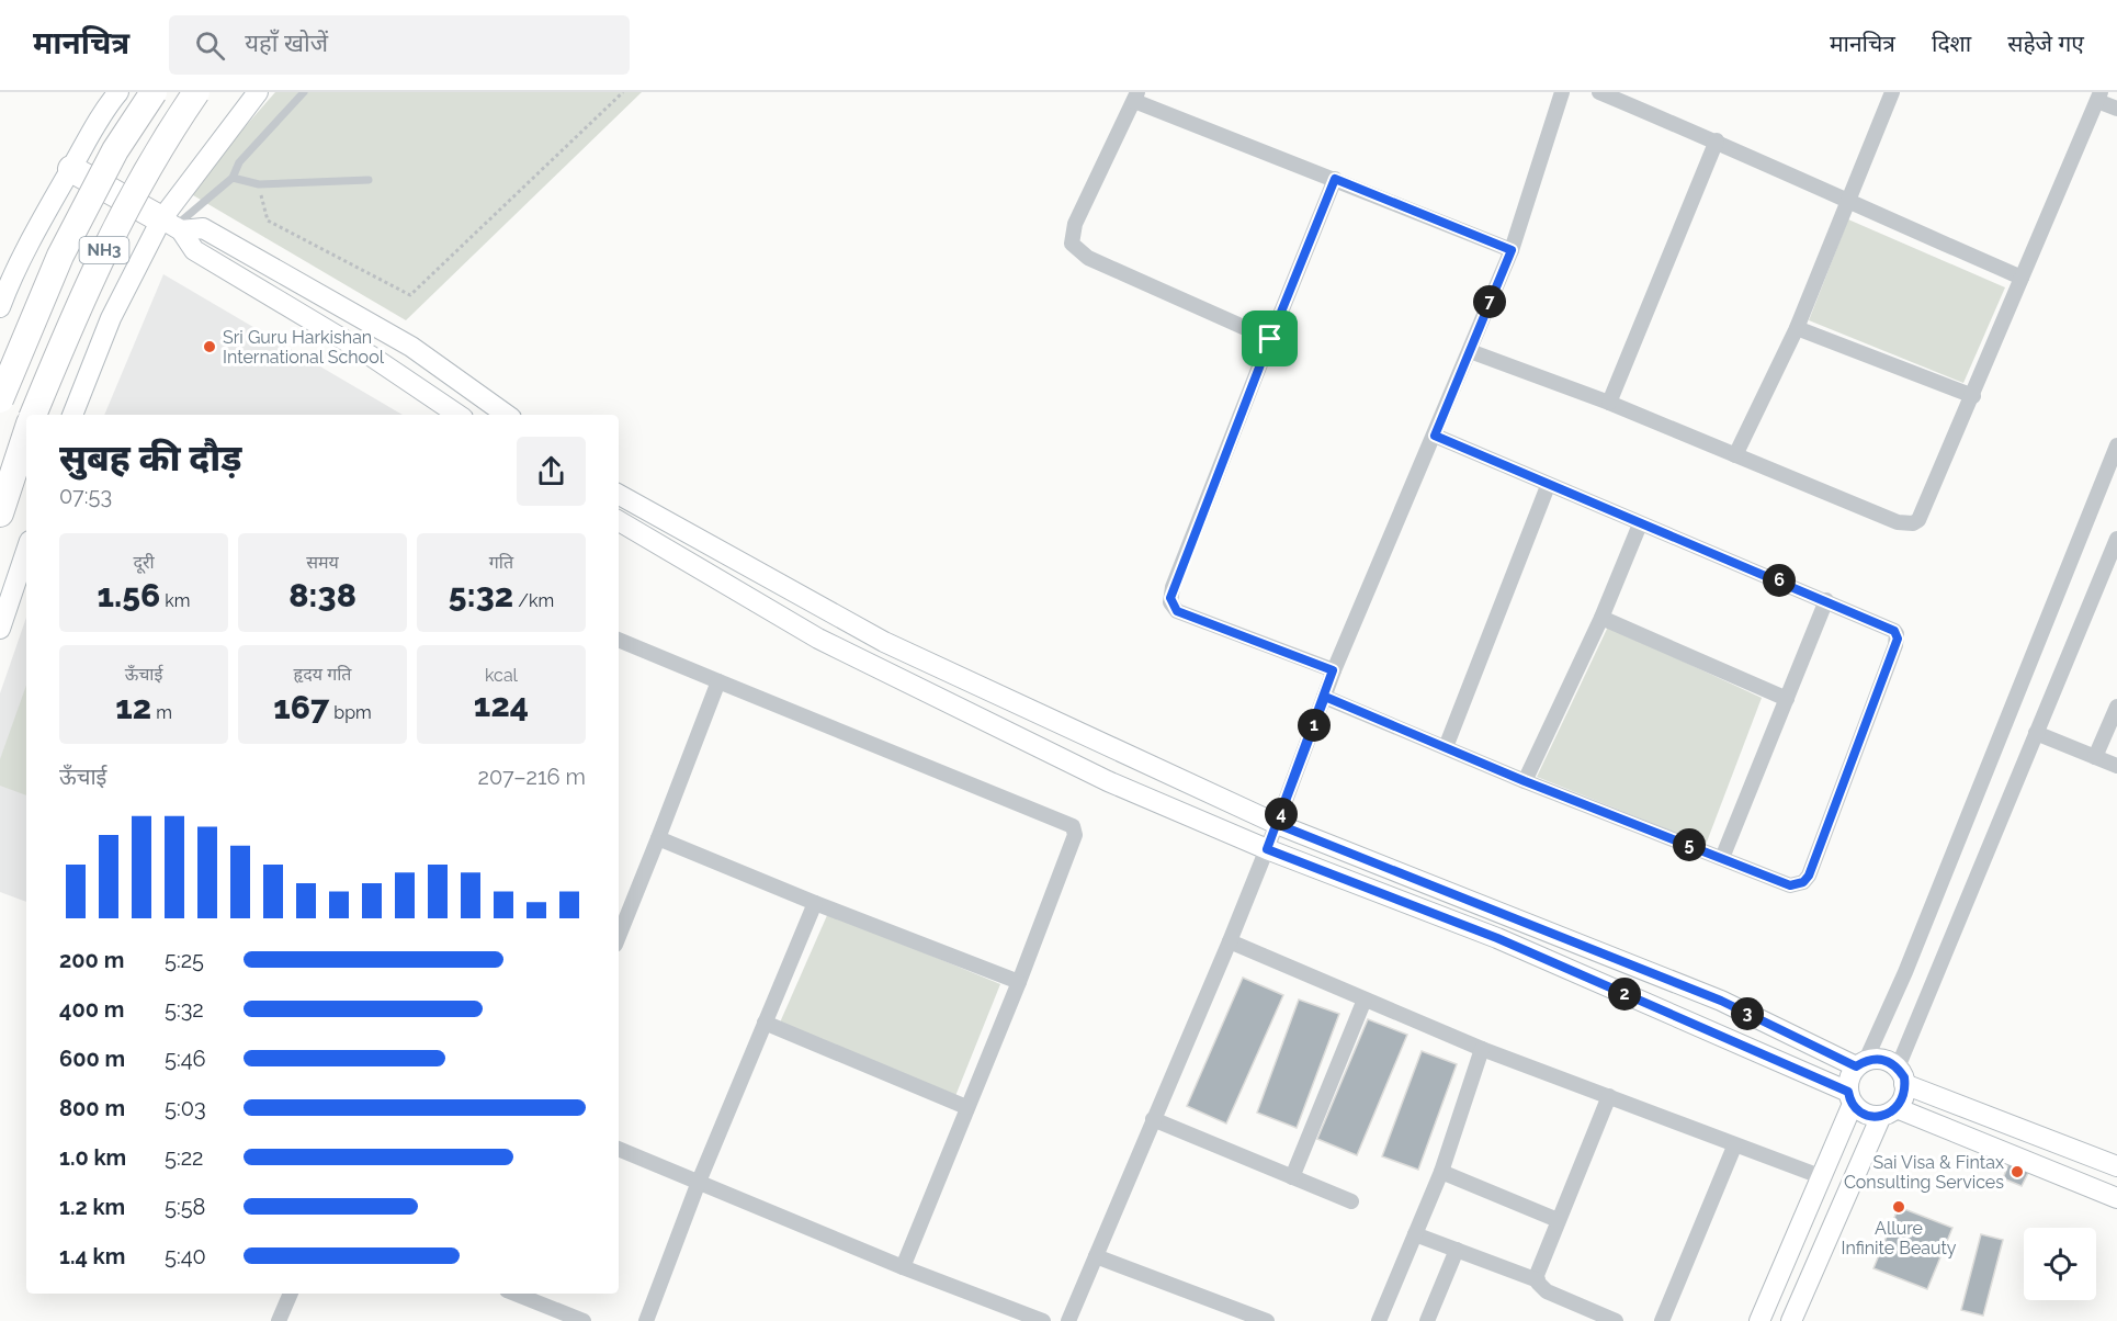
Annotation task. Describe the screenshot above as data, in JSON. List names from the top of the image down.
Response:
{
  "streets": {
    "highway": ["NH3"]
  },
  "places": ["Sri Guru Harkishan International School", "Sai Visa & Fintax Consulting Services", "Allure Infinite Beauty"],
  "page": {
    "header": "मानचित्र",
    "search": "यहाँ खोजें",
    "nav": ["मानचित्र", "दिशा", "सहेजे गए"],
    "pins": [
      "7",
      "6",
      "1",
      "4",
      "5",
      "2",
      "3"
    ],
    "heading": ["सुबह की दौड़", "07:53"],
    "stats": [
      ["दूरी", "1.56 km"],
      ["समय", "8:38"],
      ["गति", "5:32 /km"],
      ["ऊँचाई", "12 m"],
      ["हृदय गति", "167 bpm"],
      ["kcal", "124"]
    ],
    "chart": ["ऊँचाई", "207–216 m"],
    "list": [
      {
        "name": "200 m",
        "note": "5:25"
      },
      {
        "name": "400 m",
        "note": "5:32"
      },
      {
        "name": "600 m",
        "note": "5:46"
      },
      {
        "name": "800 m",
        "note": "5:03"
      },
      {
        "name": "1.0 km",
        "note": "5:22"
      },
      {
        "name": "1.2 km",
        "note": "5:58"
      },
      {
        "name": "1.4 km",
        "note": "5:40"
      }
    ]
  }
}
